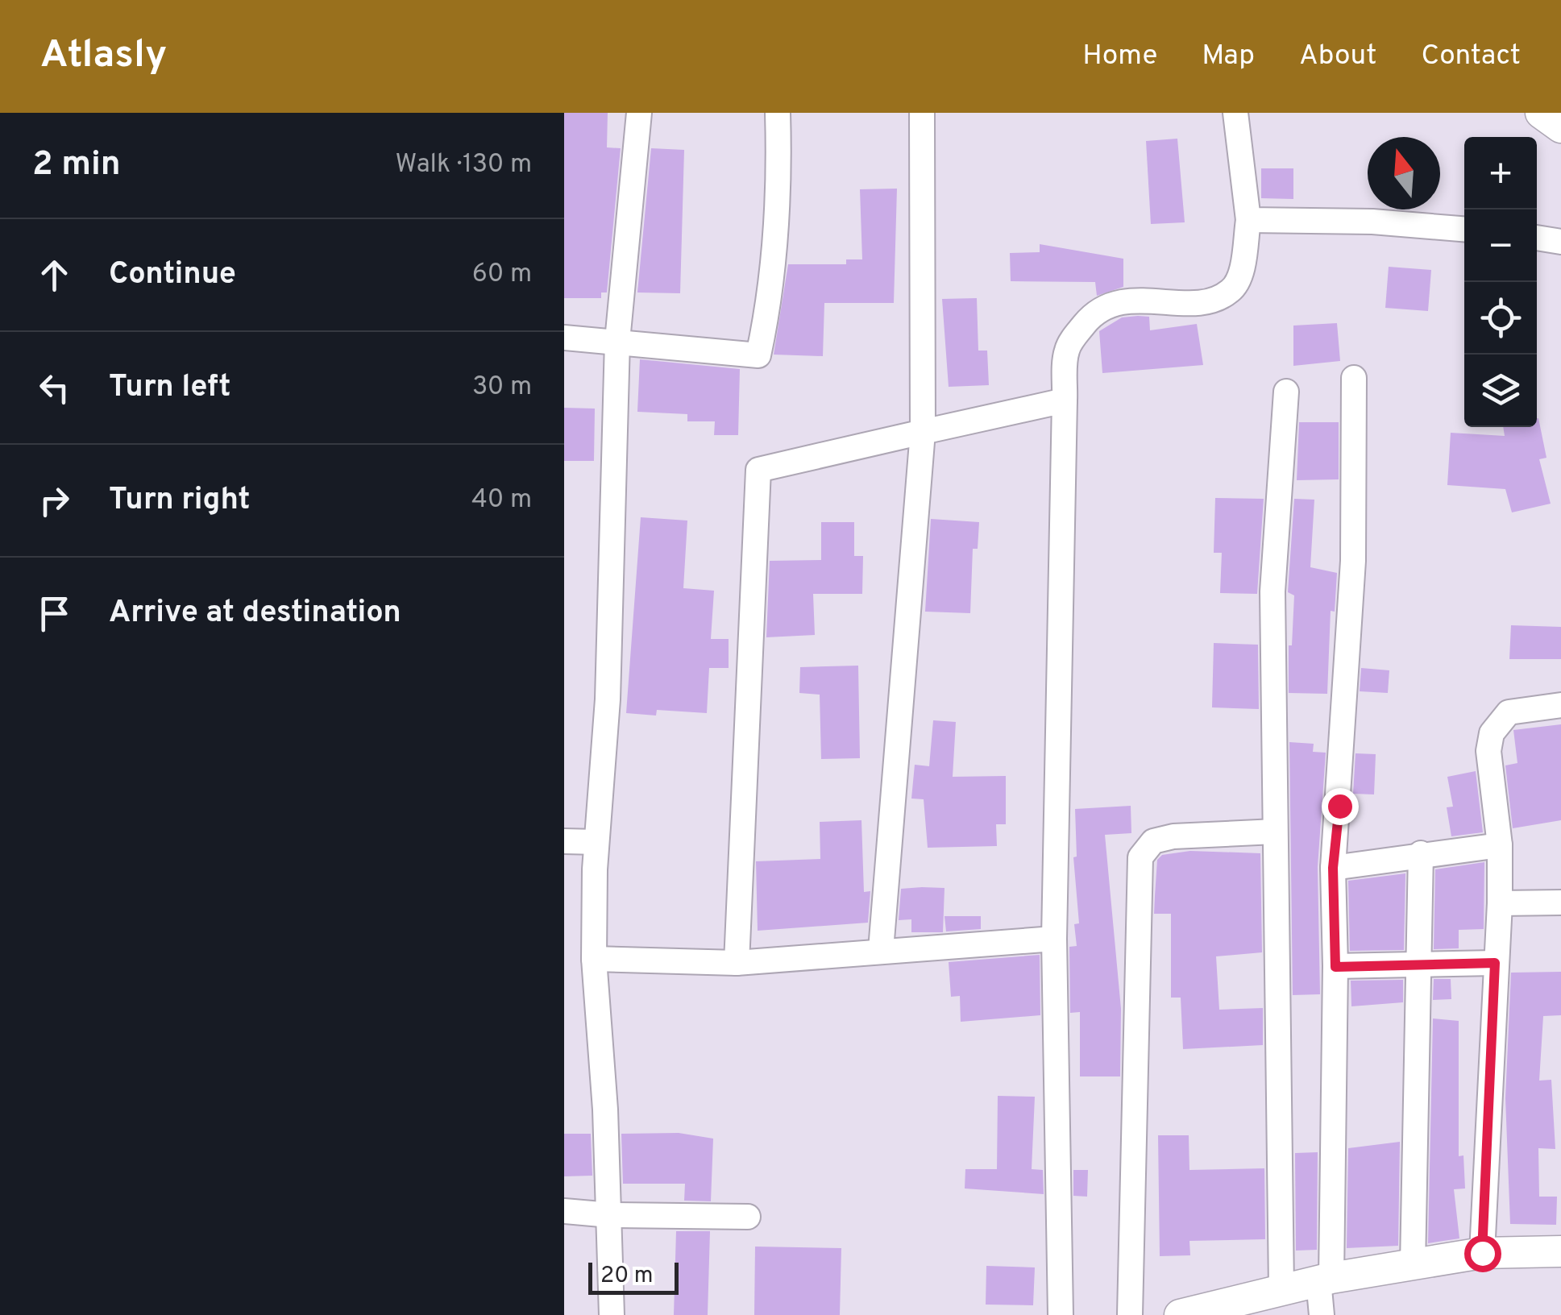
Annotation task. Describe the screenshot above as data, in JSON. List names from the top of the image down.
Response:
{
  "scale_bar": "20 m",
  "north": "top",
  "page": {
    "header": "Atlasly",
    "nav": [
      "Home",
      "Map",
      "About",
      "Contact"
    ],
    "heading": ["2 min", "Walk · 130 m"],
    "map_buttons": ["+", "−"],
    "list": [
      ["Continue", "60 m"],
      ["Turn left", "30 m"],
      ["Turn right", "40 m"],
      "Arrive at destination"
    ],
    "scale": "20 m"
  }
}
